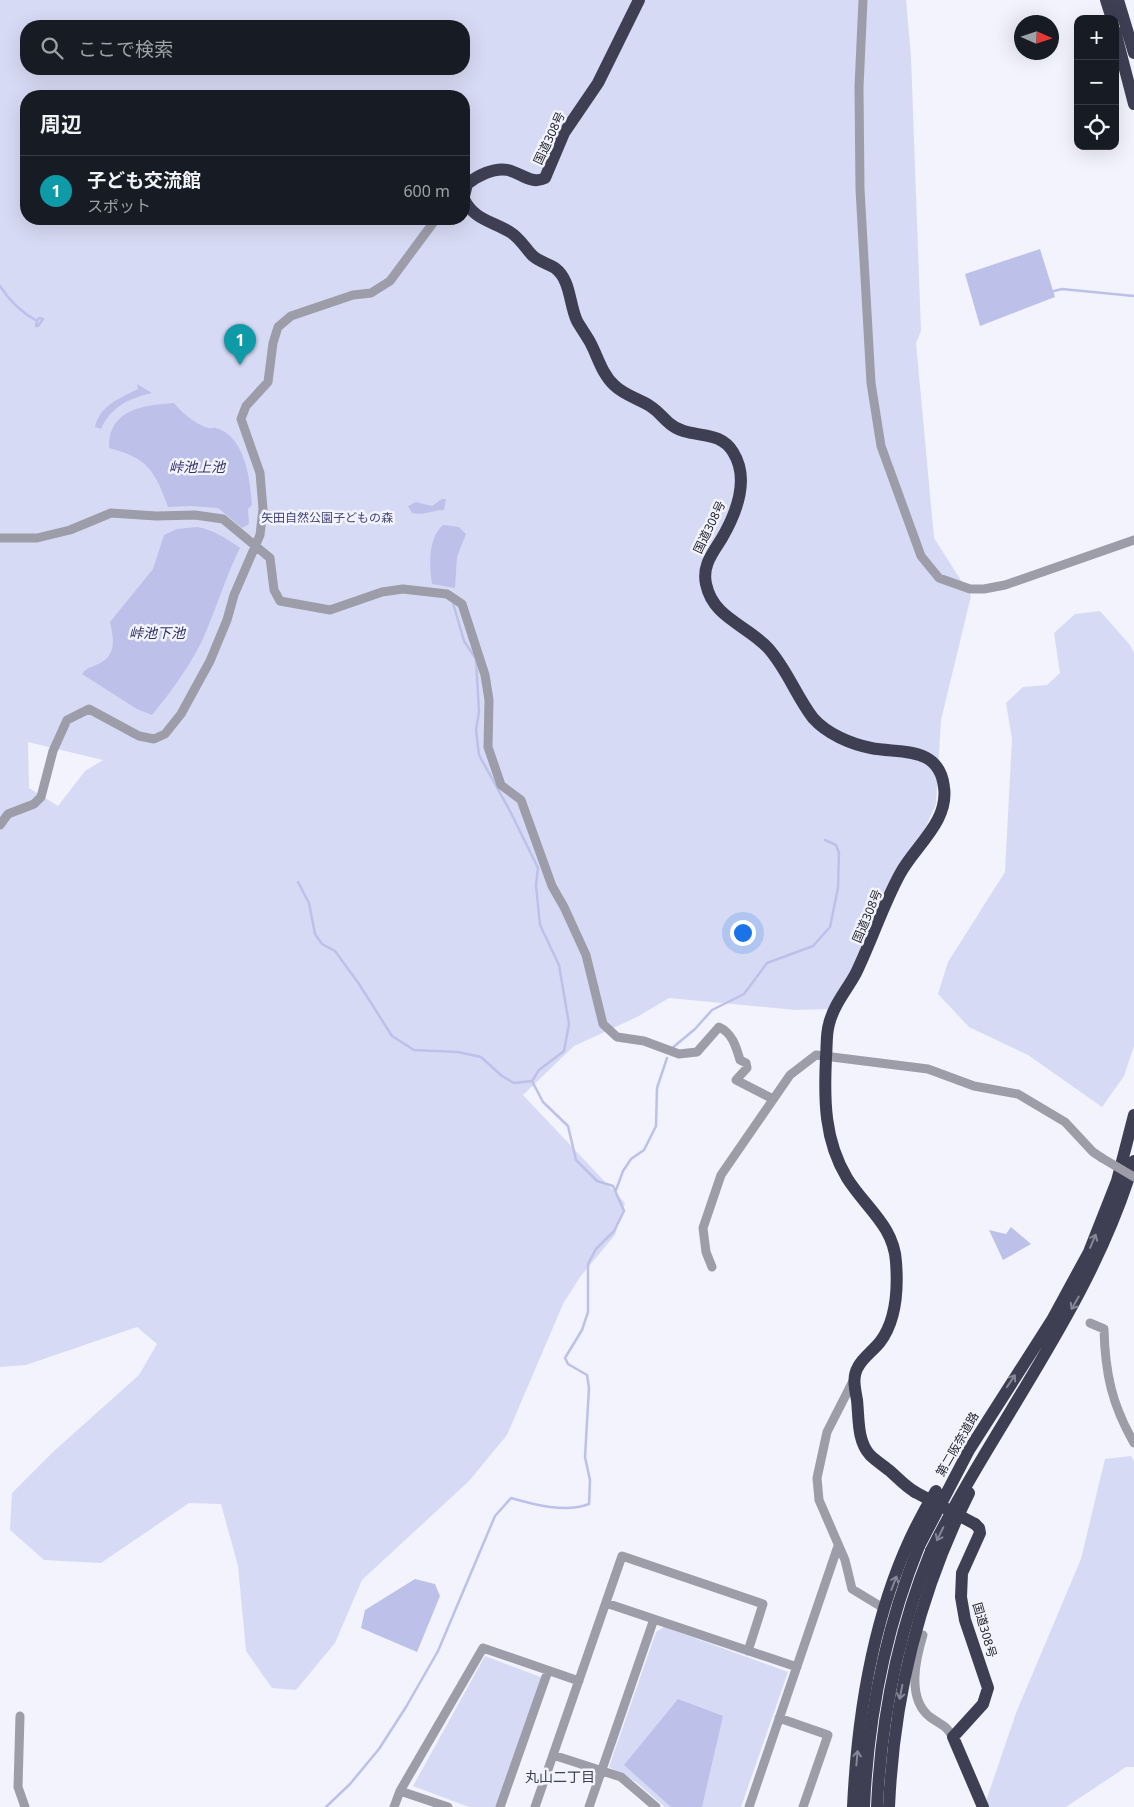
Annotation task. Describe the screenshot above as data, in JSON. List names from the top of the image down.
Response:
{
  "streets": {
    "highway": ["国道308号", "第二阪奈道路"]
  },
  "districts": ["丸山二丁目"],
  "water": ["峠池上池", "峠池下池"],
  "parks": ["矢田自然公園子どもの森"],
  "north": "right",
  "page": {
    "map_buttons": ["+", "−"],
    "search": "ここで検索",
    "heading": "周辺",
    "list": [
      {
        "mark": "1",
        "name": "子ども交流館",
        "note": "スポット",
        "value": "600 m"
      }
    ],
    "pins": "1"
  }
}
